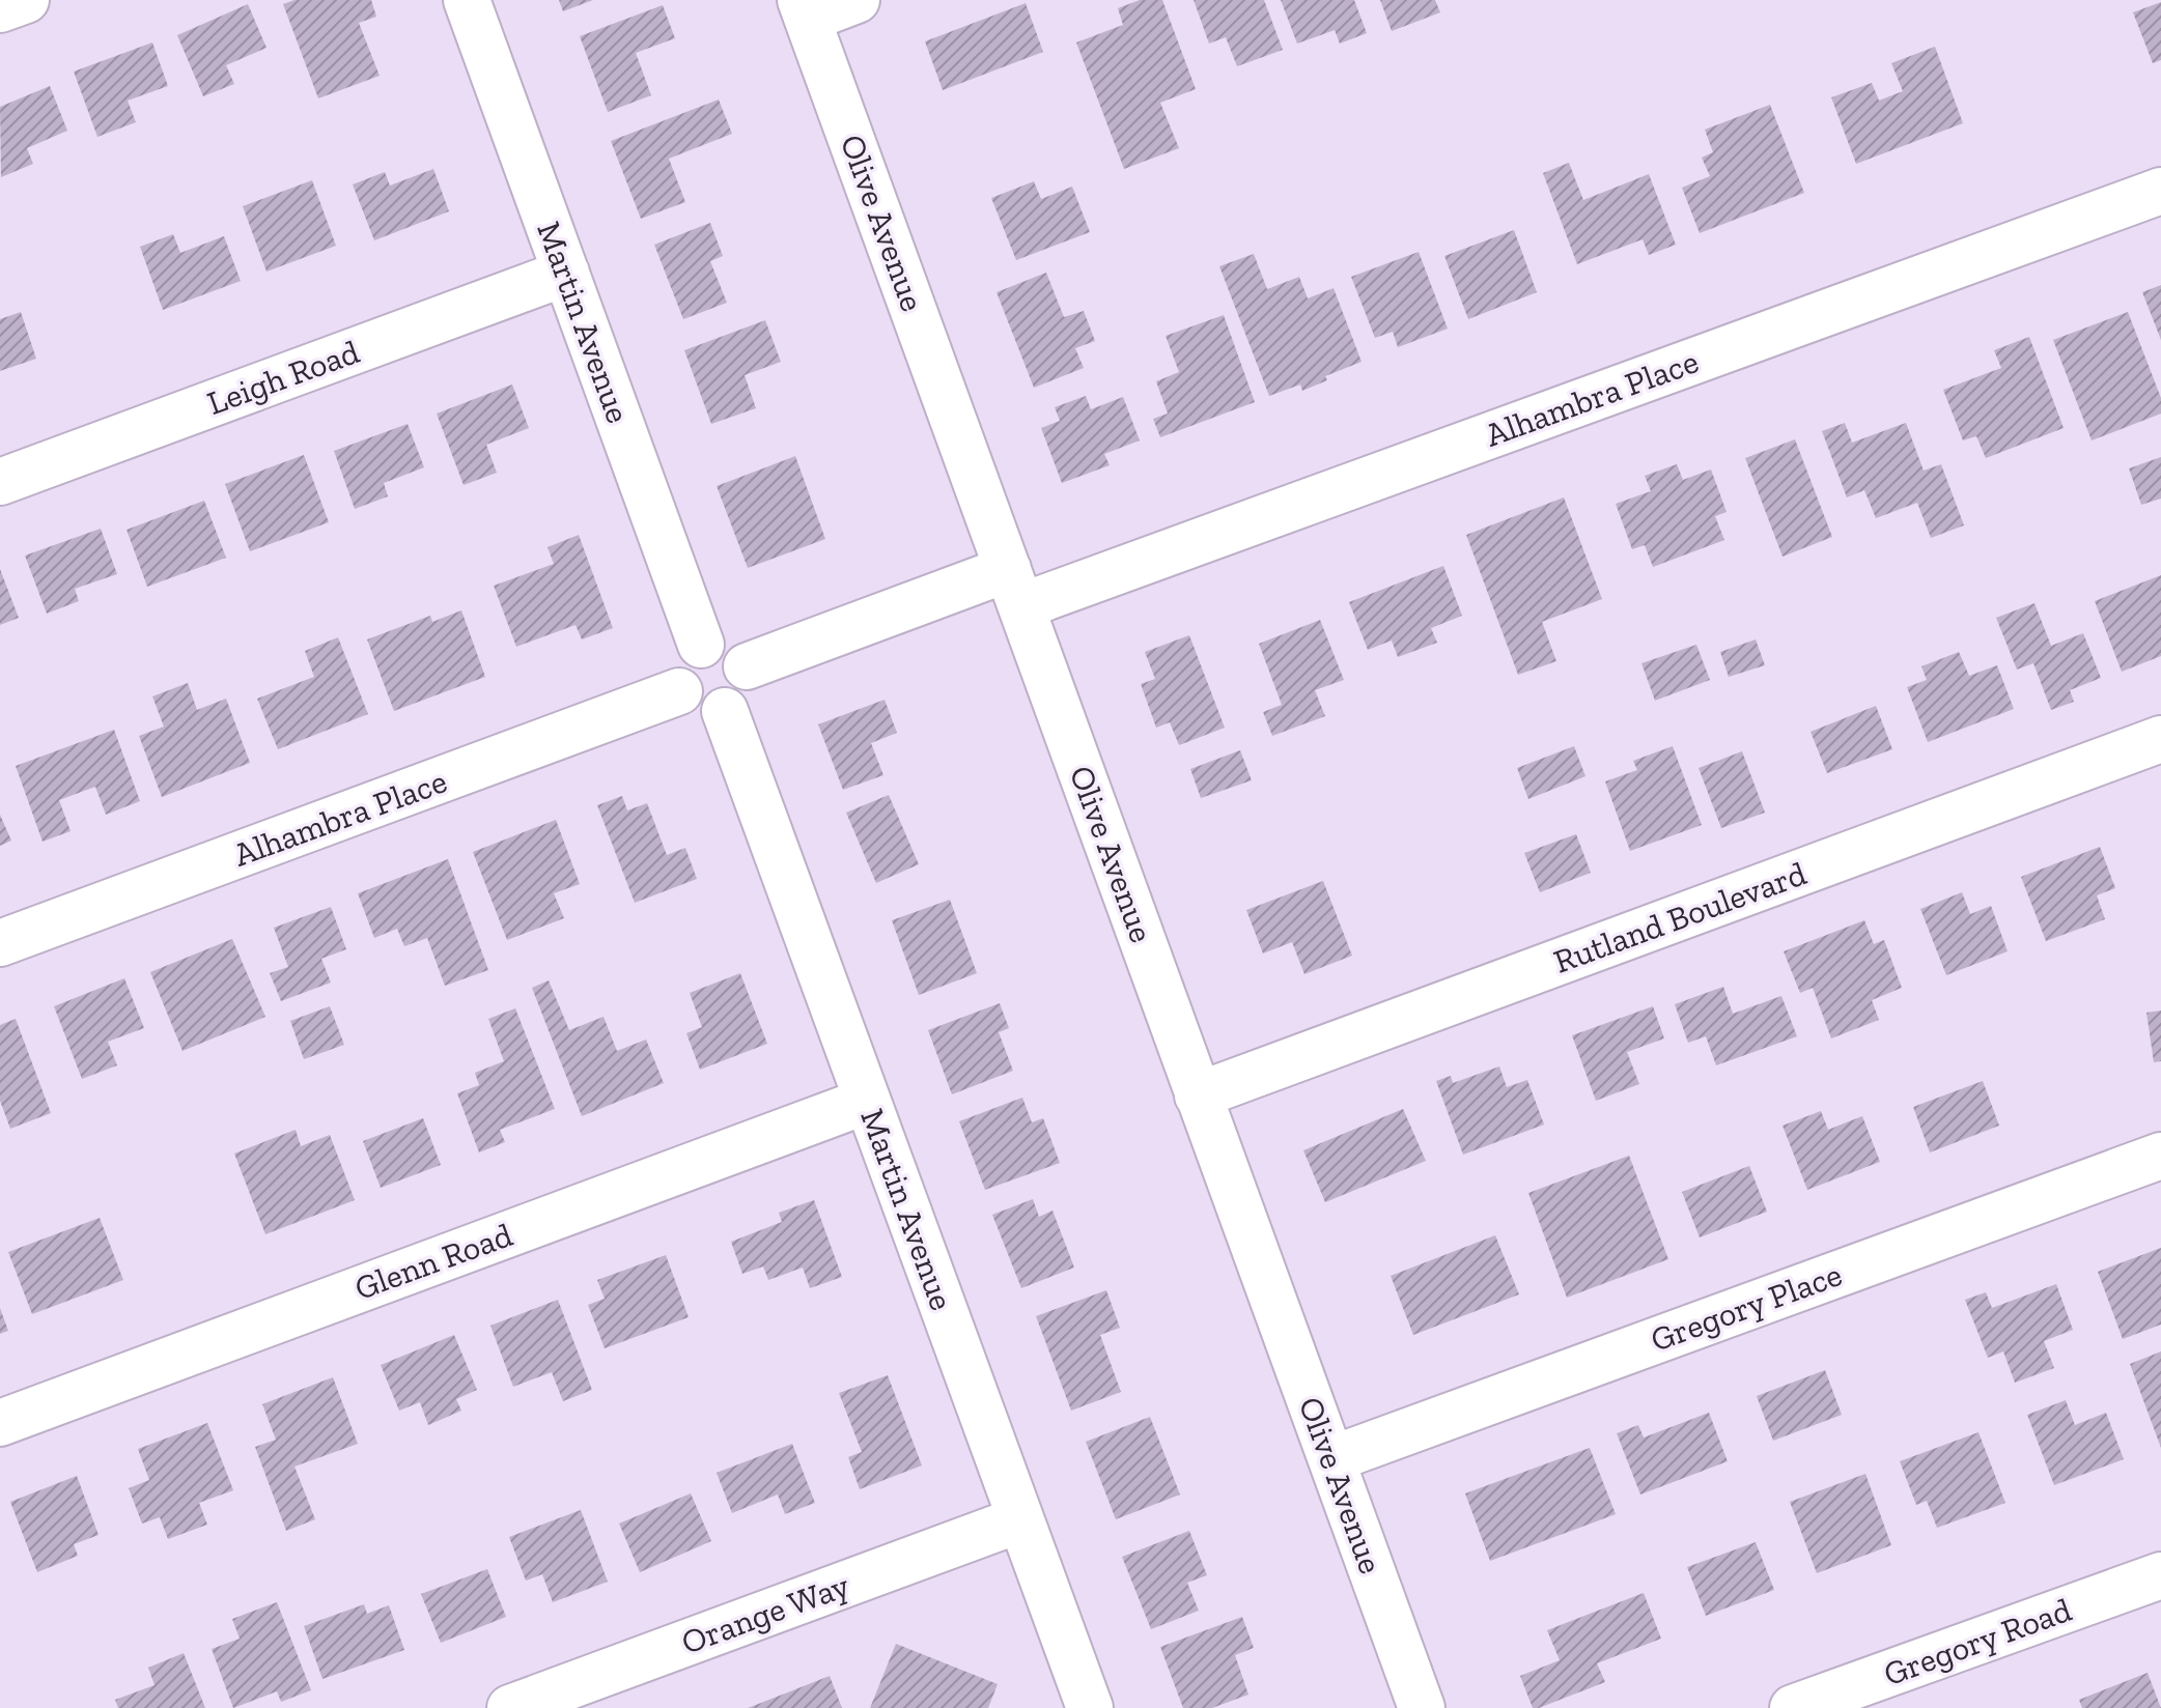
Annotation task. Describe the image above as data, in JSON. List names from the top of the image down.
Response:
{
  "streets": {
    "street": [
      "Olive Avenue",
      "Martin Avenue",
      "Leigh Road",
      "Alhambra Place",
      "Rutland Boulevard",
      "Glenn Road",
      "Gregory Place",
      "Orange Way",
      "Gregory Road"
    ]
  },
  "crossings": [
    ["Olive Avenue", "Alhambra Place"],
    ["Olive Avenue", "Rutland Boulevard"],
    ["Olive Avenue", "Gregory Place"],
    ["Martin Avenue", "Leigh Road"],
    ["Martin Avenue", "Alhambra Place"],
    ["Martin Avenue", "Glenn Road"],
    ["Martin Avenue", "Orange Way"]
  ]
}
